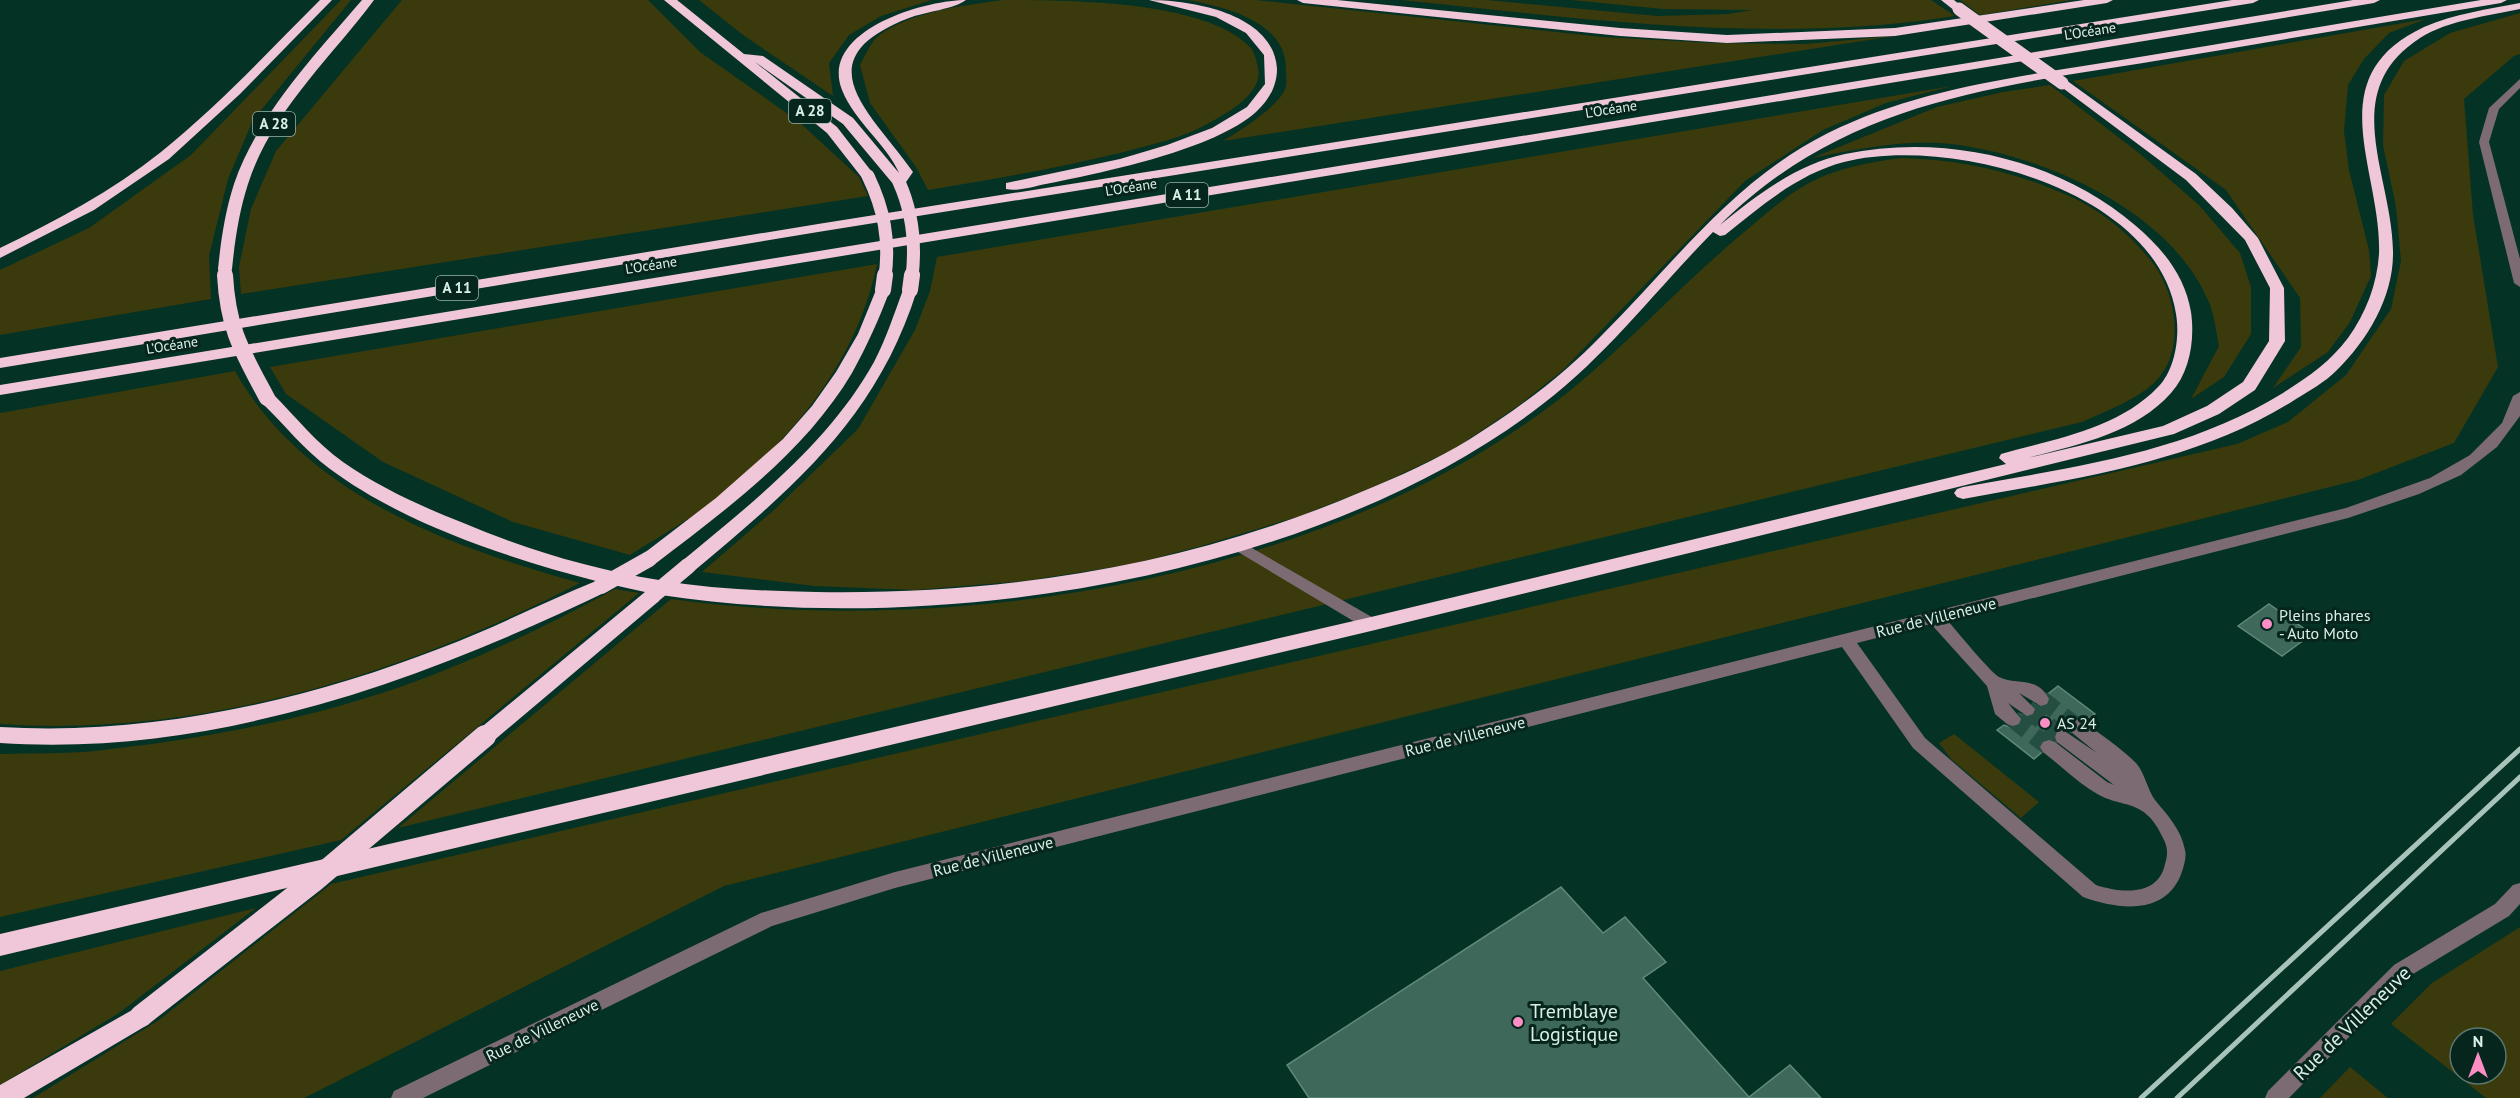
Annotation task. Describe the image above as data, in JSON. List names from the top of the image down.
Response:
{
  "streets": {
    "highway": ["L’Océane", "A 28", "A 11"],
    "street": ["Rue de Villeneuve"]
  },
  "places": ["Pleins phares - Auto Moto", "AS 24", "Tremblaye Logistique"],
  "north": "top"
}
